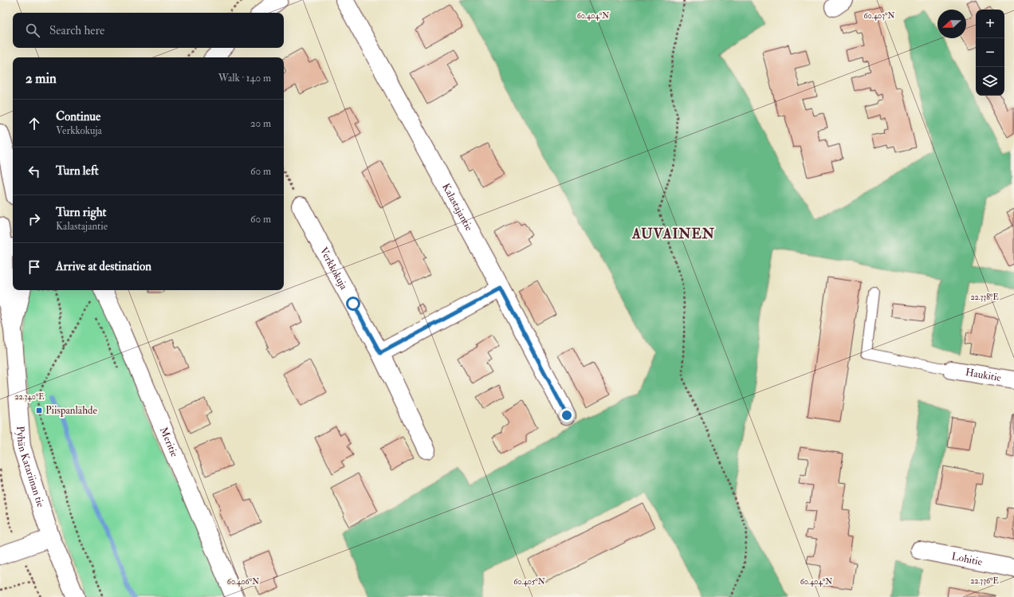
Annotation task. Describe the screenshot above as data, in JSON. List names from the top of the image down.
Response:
{
  "streets": {
    "street": [
      "Kalastajantie",
      "Verkkokuja",
      "Haukitie",
      "Meritie",
      "Pyhän Katariinan tie",
      "Lohitie"
    ]
  },
  "districts": ["AUVAINEN"],
  "places": {
    "transit": ["Piispanlähde"]
  },
  "north": "left",
  "page": {
    "map_buttons": ["+", "−"],
    "search": "Search here",
    "heading": ["2 min", "Walk · 140 m"],
    "list": [
      ["Continue", "Verkkokuja", "20 m"],
      ["Turn left", "60 m"],
      ["Turn right", "Kalastajantie", "60 m"],
      "Arrive at destination"
    ]
  },
  "coordinates": [
    "60.404°N",
    "60.403°N",
    "22.338°E",
    "22.340°E",
    "22.336°E",
    "60.406°N",
    "60.405°N"
  ]
}
